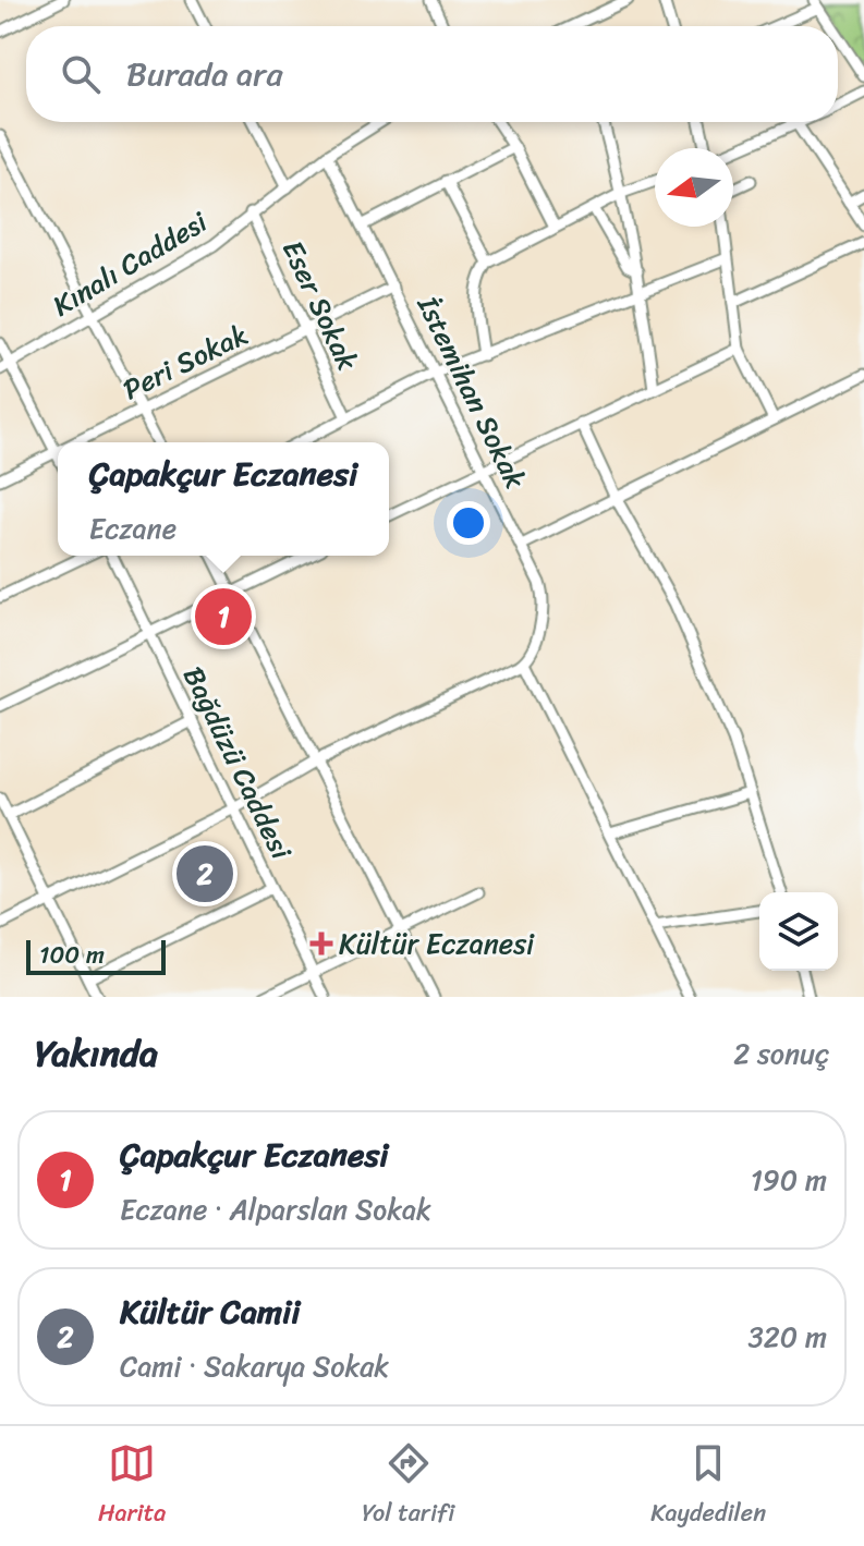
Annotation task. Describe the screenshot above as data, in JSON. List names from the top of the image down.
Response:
{
  "streets": {
    "street": [
      "Kınalı Caddesi",
      "Eser Sokak",
      "Peri Sokak",
      "İstemihan Sokak",
      "Bağdüzü Caddesi"
    ]
  },
  "crossings": [
    ["Kınalı Caddesi", "Eser Sokak"],
    ["Kınalı Caddesi", "İstemihan Sokak"],
    ["Eser Sokak", "Peri Sokak"],
    ["Peri Sokak", "İstemihan Sokak"]
  ],
  "places": {
    "health": ["Kültür Eczanesi"]
  },
  "scale_bar": "100 m",
  "north": "left",
  "page": {
    "search": "Burada ara",
    "popup": ["Çapakçur Eczanesi", "Eczane"],
    "pins": ["1", "2"],
    "scale": "100 m",
    "heading": ["Yakında", "2 sonuç"],
    "list": [
      {
        "mark": "1",
        "name": "Çapakçur Eczanesi",
        "note": "Eczane · Alparslan Sokak",
        "value": "190 m"
      },
      {
        "mark": "2",
        "name": "Kültür Camii",
        "note": "Cami · Sakarya Sokak",
        "value": "320 m"
      }
    ],
    "nav": ["Harita", "Yol tarifi", "Kaydedilen"]
  }
}
